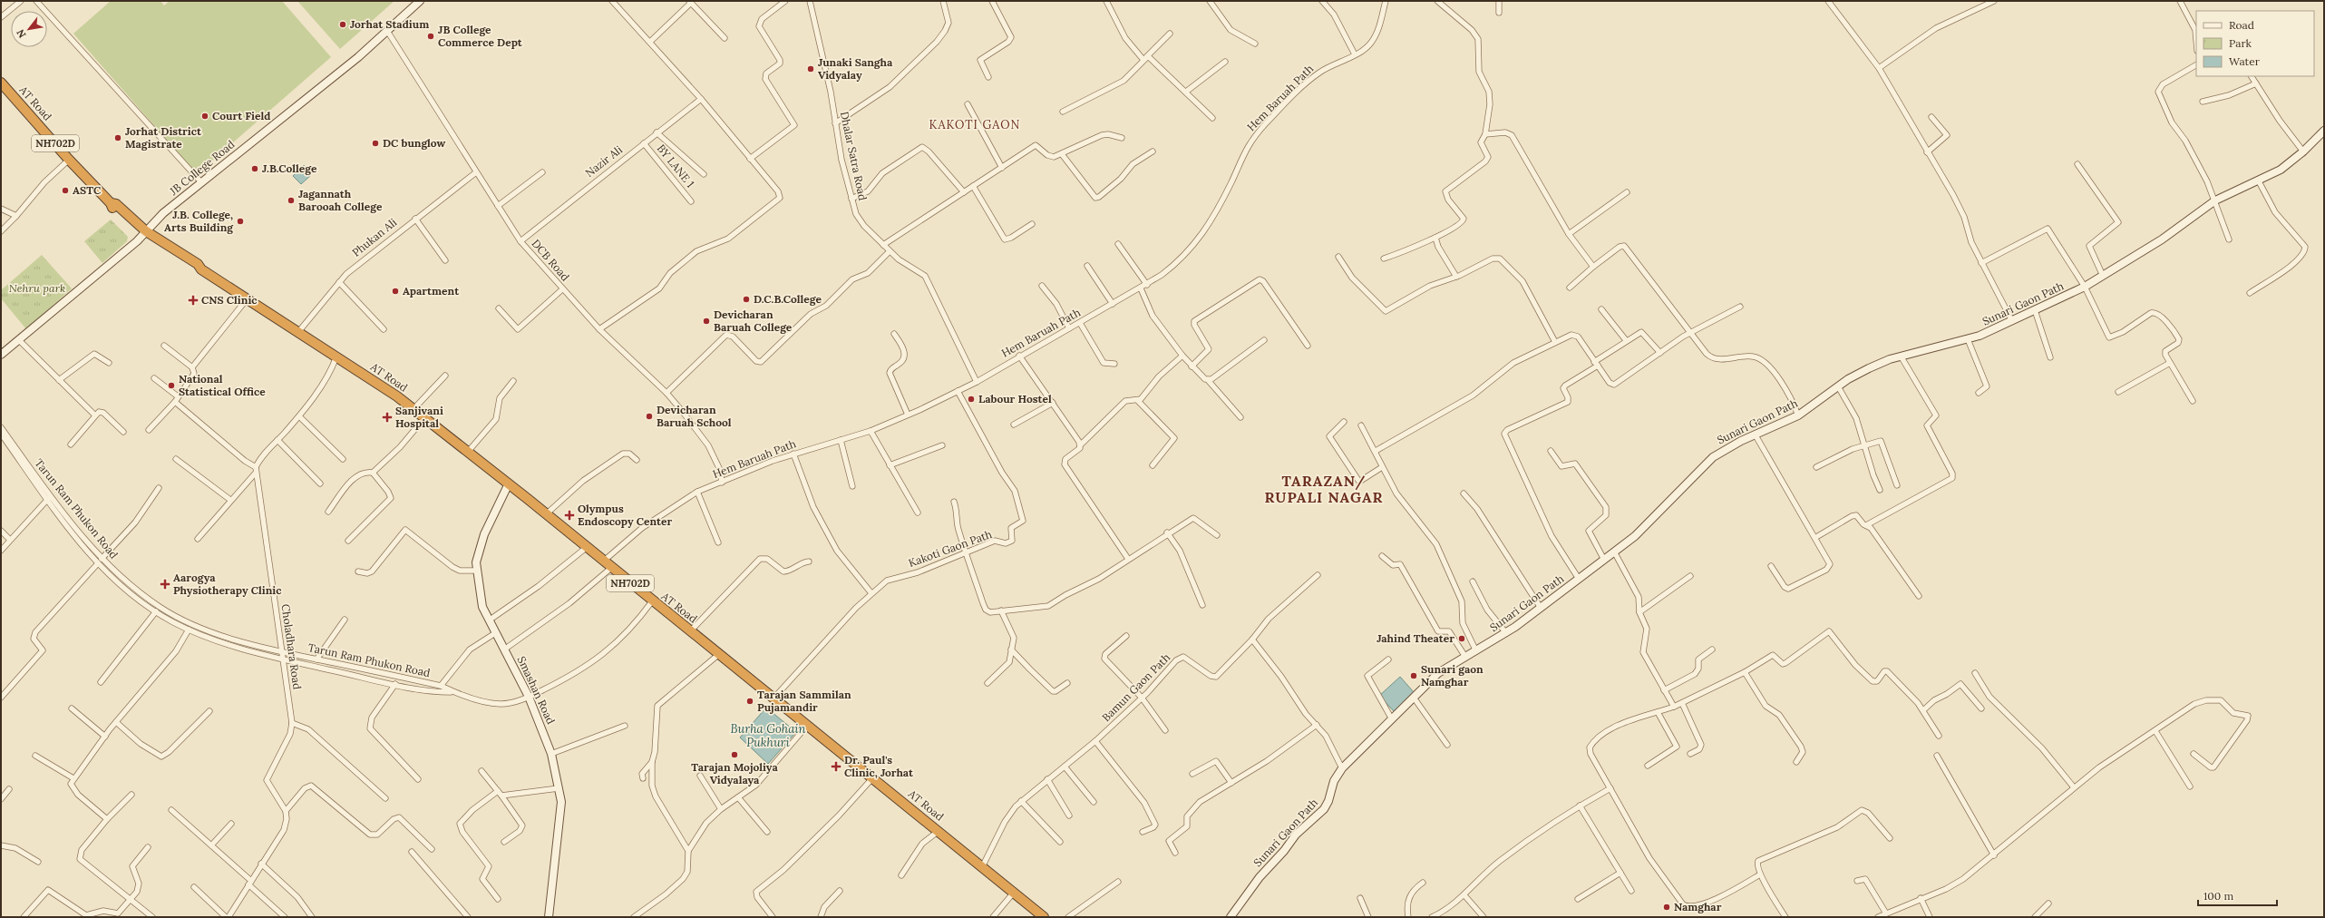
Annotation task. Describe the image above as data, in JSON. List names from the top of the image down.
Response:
{
  "streets": {
    "highway": ["AT Road", "NH702D"],
    "street": [
      "Hem Baruah Path",
      "Dhalar Satra Road",
      "Nazir Ali",
      "BY LANE 1",
      "JB College Road",
      "Phukan Ali",
      "DCB Road",
      "Sunari Gaon Path",
      "Tarun Ram Phukon Road",
      "Kakoti Gaon Path",
      "Choladhara Road",
      "Bamun Gaon Path",
      "Smashan Road"
    ]
  },
  "crossings": [
    ["Hem Baruah Path", "AT Road"],
    ["Hem Baruah Path", "Dhalar Satra Road"],
    ["Hem Baruah Path", "DCB Road"],
    ["Hem Baruah Path", "Kakoti Gaon Path"],
    ["AT Road", "JB College Road"],
    ["AT Road", "Phukan Ali"],
    ["AT Road", "Tarun Ram Phukon Road"],
    ["AT Road", "Kakoti Gaon Path"],
    ["AT Road", "Bamun Gaon Path"],
    ["AT Road", "Smashan Road"],
    ["Nazir Ali", "BY LANE 1"],
    ["Nazir Ali", "DCB Road"],
    ["JB College Road", "DCB Road"],
    ["Phukan Ali", "DCB Road"],
    ["Tarun Ram Phukon Road", "Choladhara Road"],
    ["Tarun Ram Phukon Road", "Smashan Road"]
  ],
  "districts": ["KAKOTI GAON", "TARAZAN/ RUPALI NAGAR"],
  "water": ["Burha Gohain Pukhuri"],
  "parks": ["Nehru park"],
  "places": {
    "other": [
      "Jorhat Stadium",
      "JB College Commerce Dept",
      "Junaki Sangha Vidyalay",
      "Court Field",
      "Jorhat District Magistrate",
      "DC bunglow",
      "J.B.College",
      "ASTC",
      "Jagannath Barooah College",
      "J.B. College, Arts Building",
      "Apartment",
      "D.C.B.College",
      "Devicharan Baruah College",
      "National Statistical Office",
      "Labour Hostel",
      "Devicharan Baruah School",
      "Jahind Theater",
      "Sunari gaon Namghar",
      "Tarajan Sammilan Pujamandir",
      "Tarajan Mojoliya Vidyalaya",
      "Namghar"
    ],
    "health": [
      "CNS Clinic",
      "Sanjivani Hospital",
      "Olympus Endoscopy Center",
      "Aarogya Physiotherapy Clinic",
      "Dr. Paul's Clinic, Jorhat"
    ]
  },
  "legend": ["Road", "Park", "Water"],
  "scale_bar": "100 m",
  "north": "bottom left"
}
